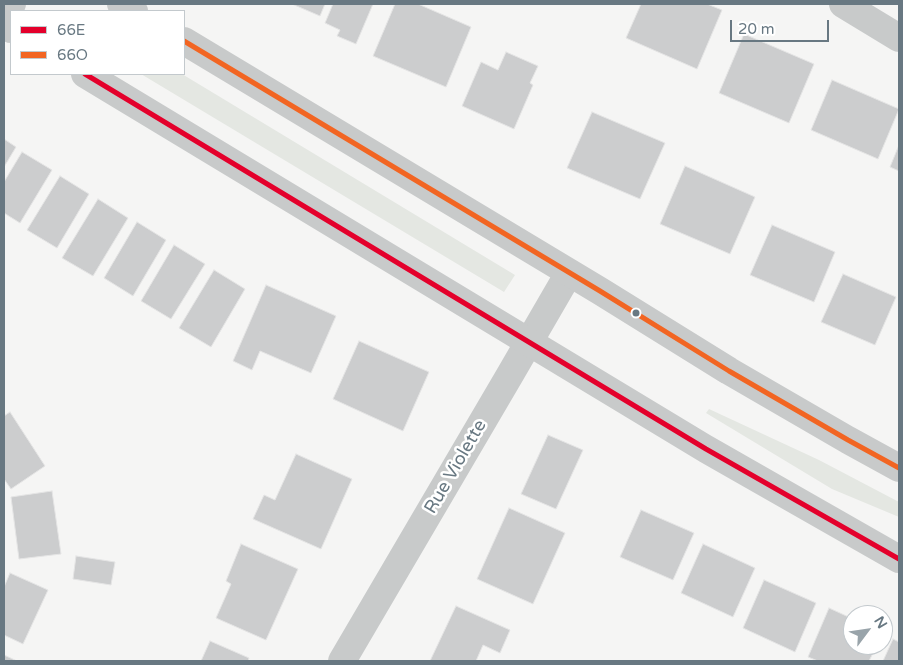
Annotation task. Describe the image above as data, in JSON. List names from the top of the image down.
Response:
{
  "streets": {
    "street": ["Rue Violette"]
  },
  "lines": ["transit line 66O", "transit line 66E"],
  "legend": ["66E", "66O"],
  "scale_bar": "20 m",
  "north": "top right"
}
